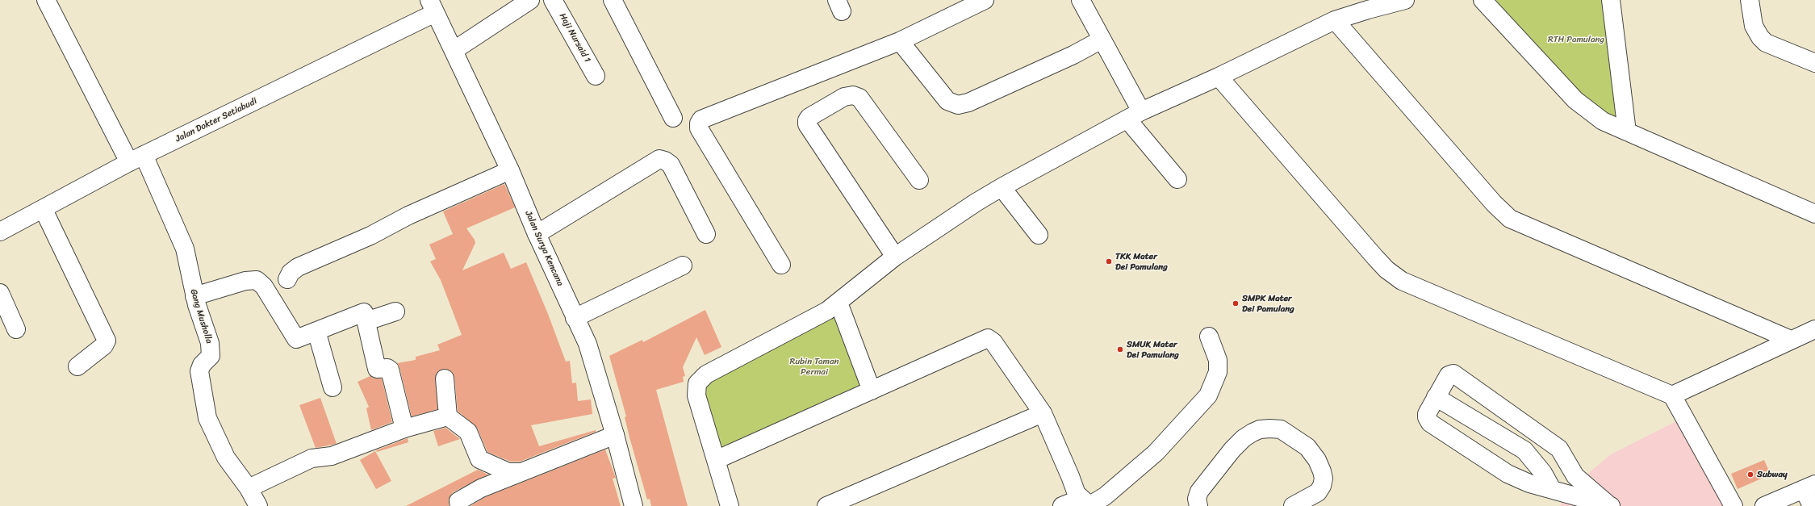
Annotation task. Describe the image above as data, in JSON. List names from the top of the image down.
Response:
{
  "streets": {
    "street": [
      "Haji Nursaid 1",
      "Jalan Dokter Setiabudi",
      "Jalan Surya Kencana",
      "Gang Musholla"
    ]
  },
  "crossings": [
    ["Jalan Dokter Setiabudi", "Jalan Surya Kencana"],
    ["Jalan Dokter Setiabudi", "Gang Musholla"]
  ],
  "parks": ["RTH Pamulang", "Rubin Taman Permai"],
  "places": [
    "TKK Mater Dei Pamulang",
    "SMPK Mater Dei Pamulang",
    "SMUK Mater Dei Pamulang",
    "Subway"
  ]
}
